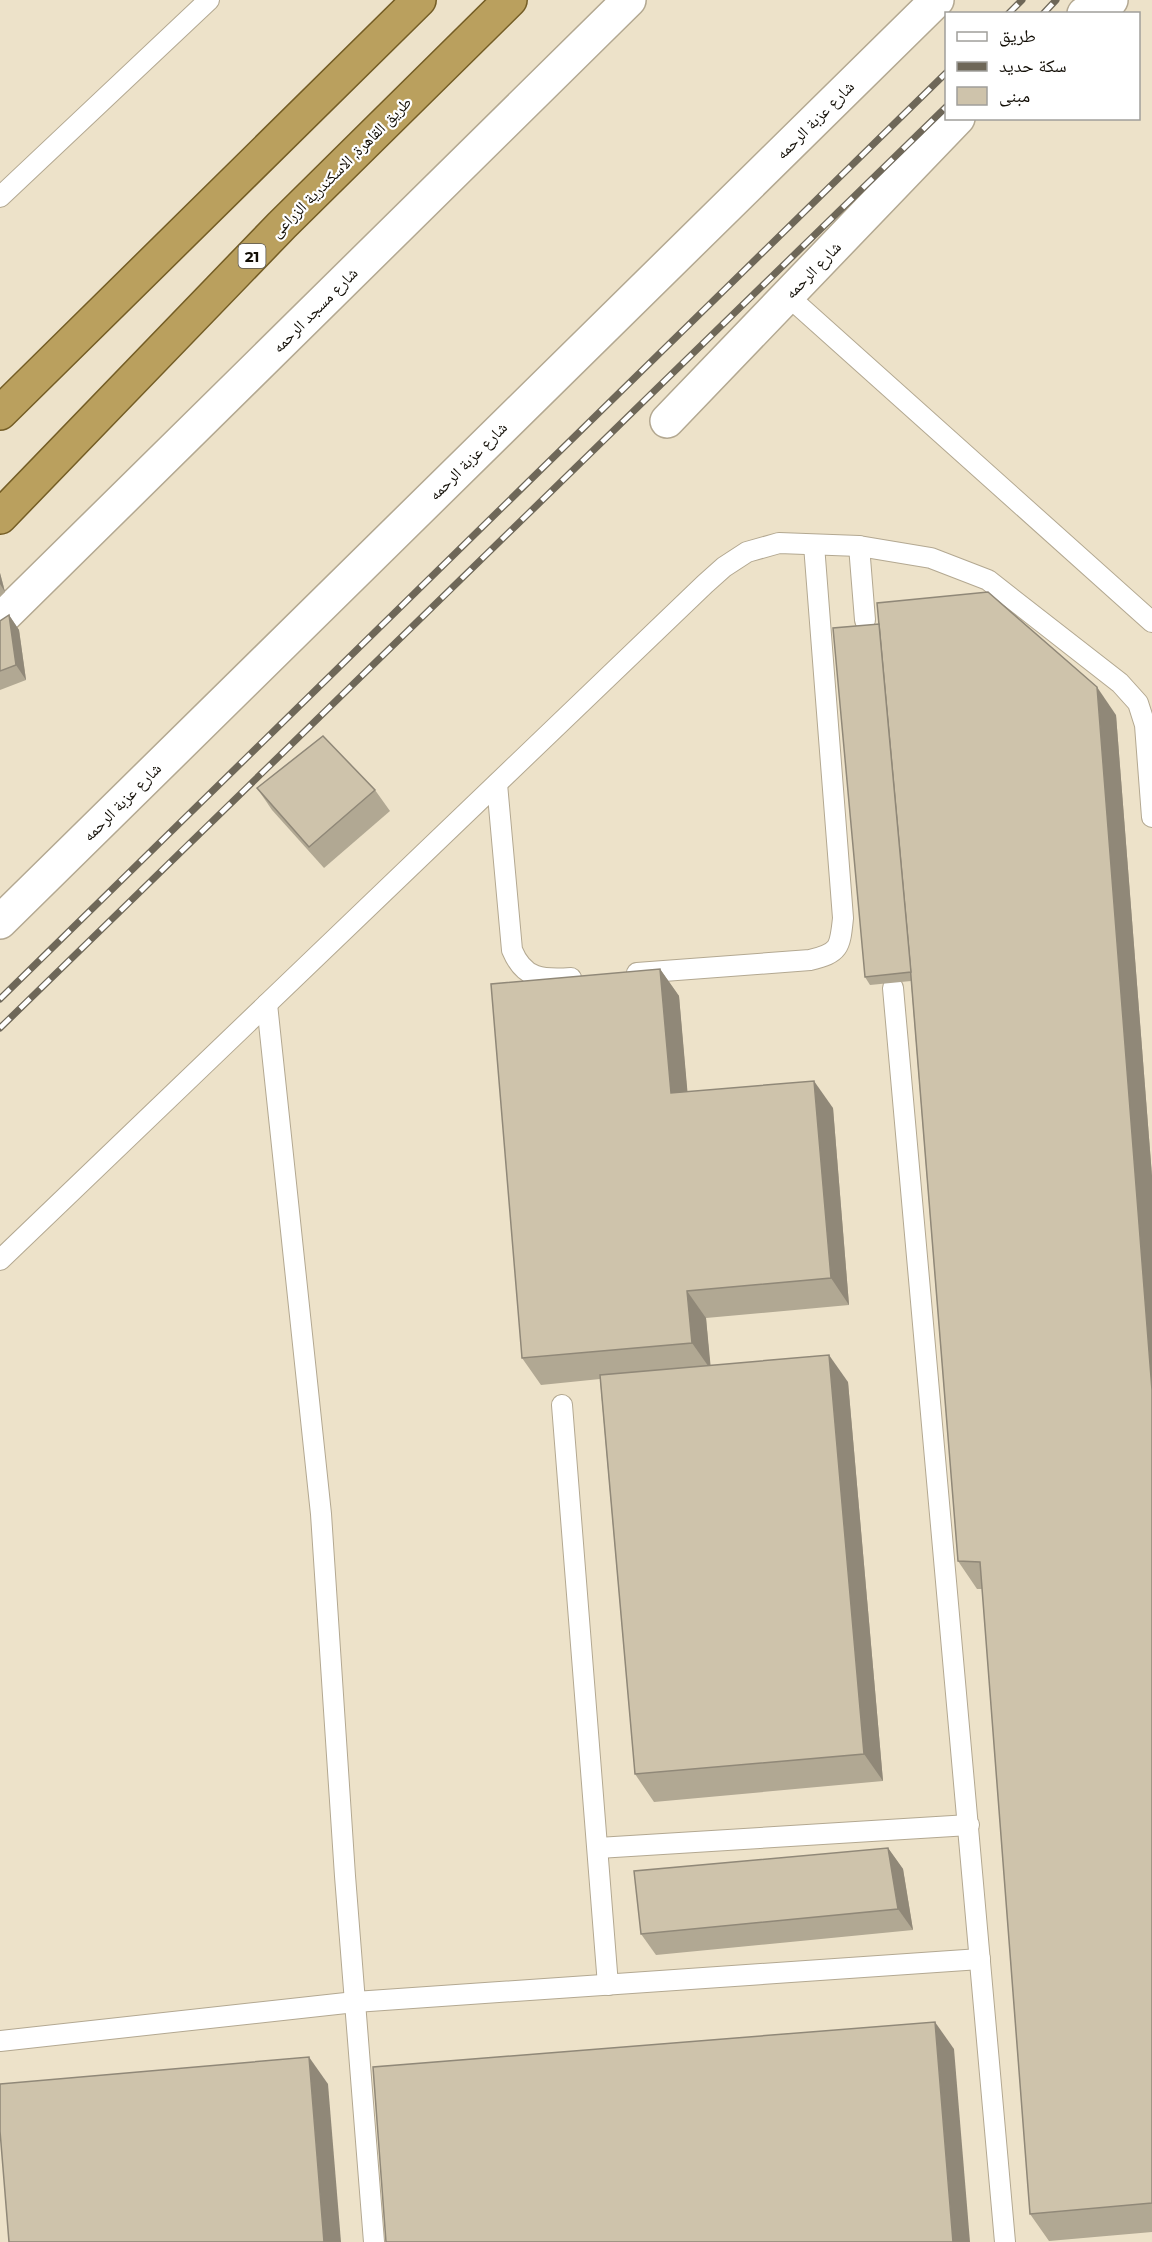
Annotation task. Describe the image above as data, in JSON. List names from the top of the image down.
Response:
{
  "streets": {
    "highway": ["طريق القاهرة, الاسكندرية الزراعى", "21"],
    "street": ["شارع عزبة الرحمه", "شارع الرحمه", "شارع مسجد الرحمه"]
  },
  "legend": ["طريق", "سكة حديد", "مبنى"]
}
